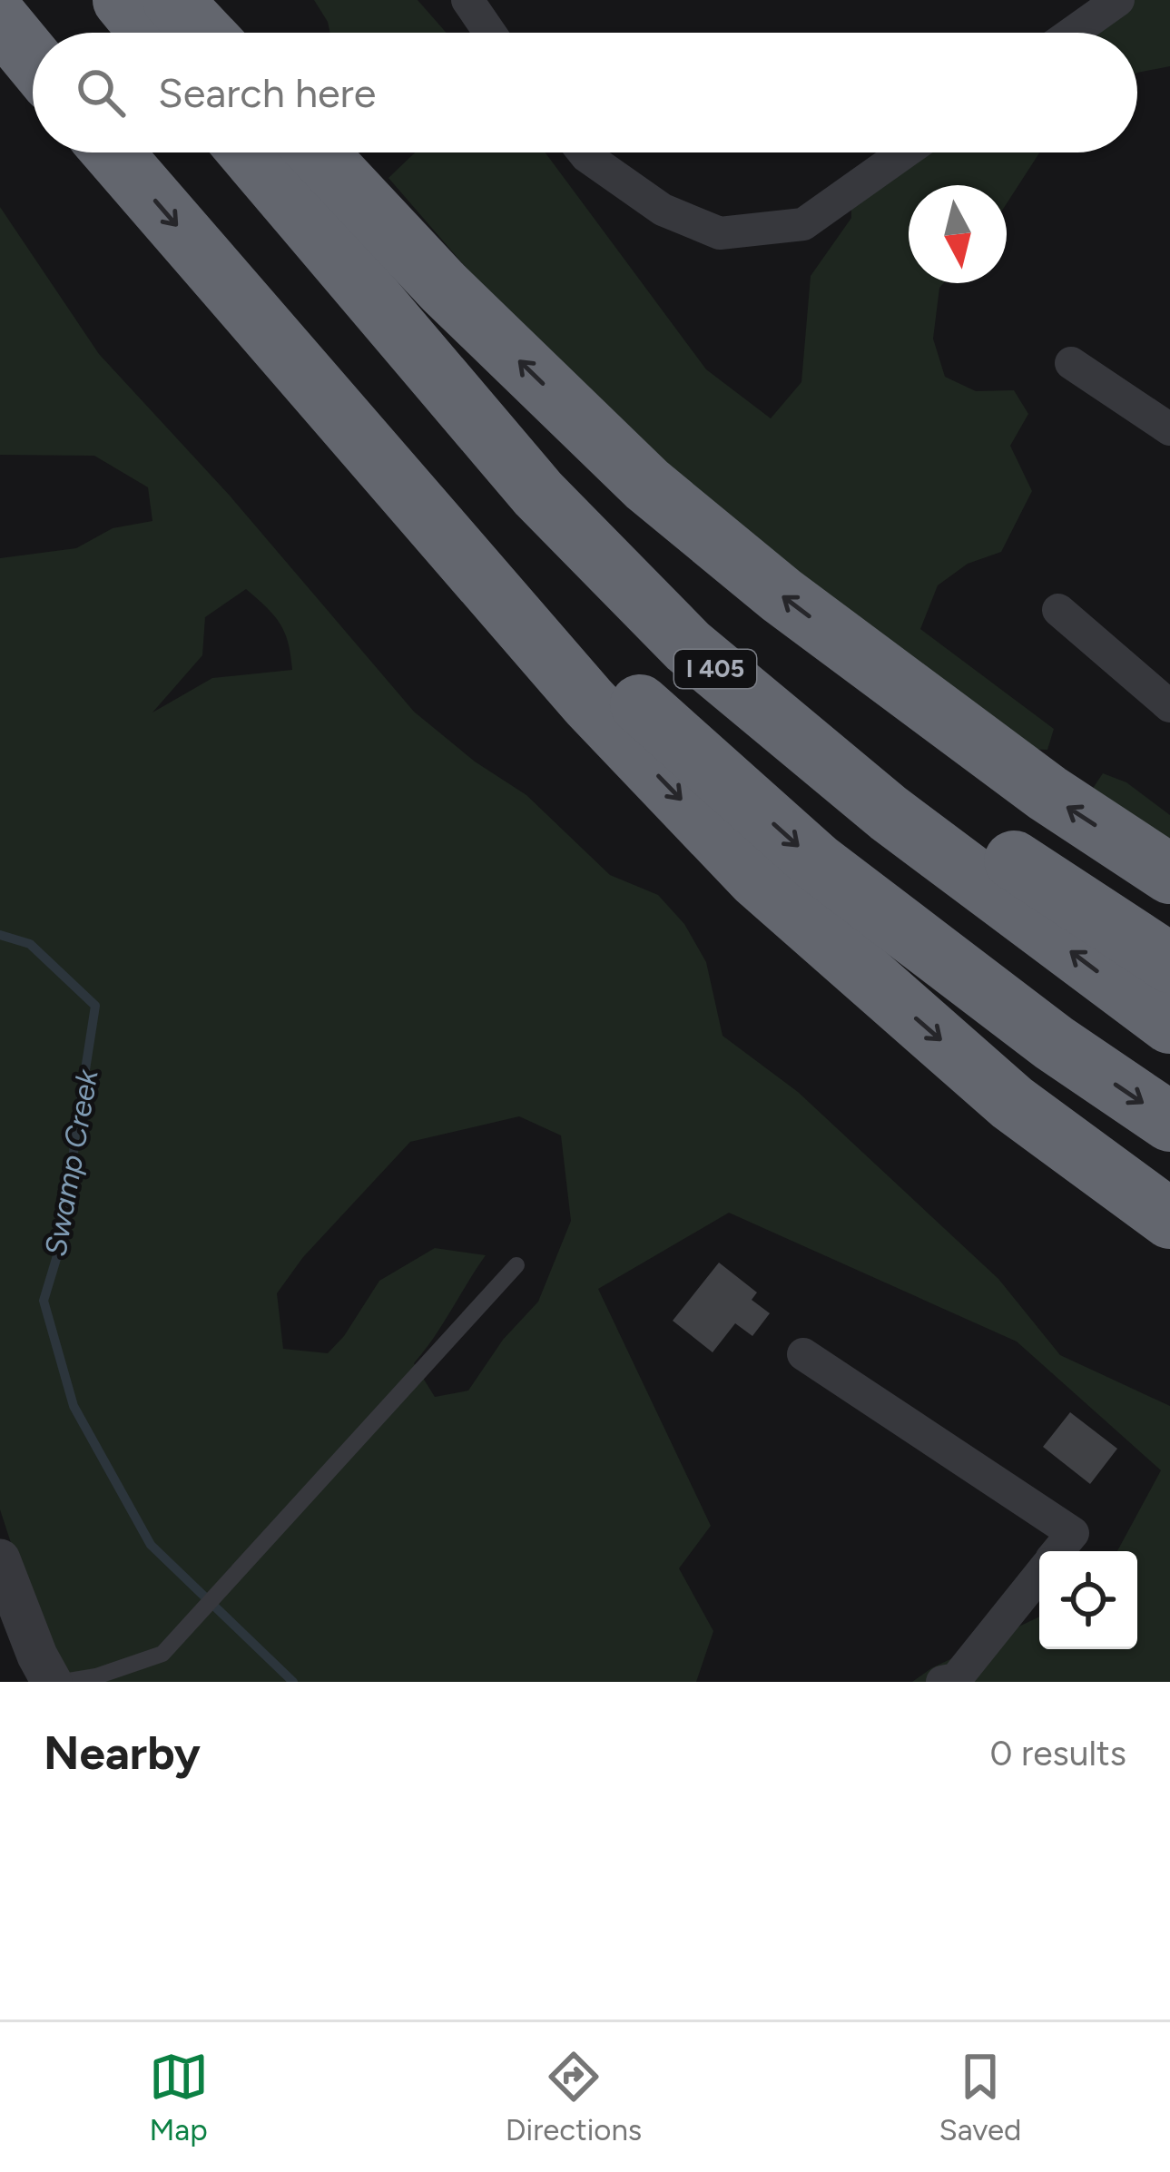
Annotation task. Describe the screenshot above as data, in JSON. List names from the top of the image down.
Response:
{
  "streets": {
    "highway": ["I 405"]
  },
  "water": ["Swamp Creek"],
  "north": "bottom",
  "page": {
    "search": "Search here",
    "heading": ["Nearby", "0 results"],
    "nav": ["Map", "Directions", "Saved"]
  }
}
